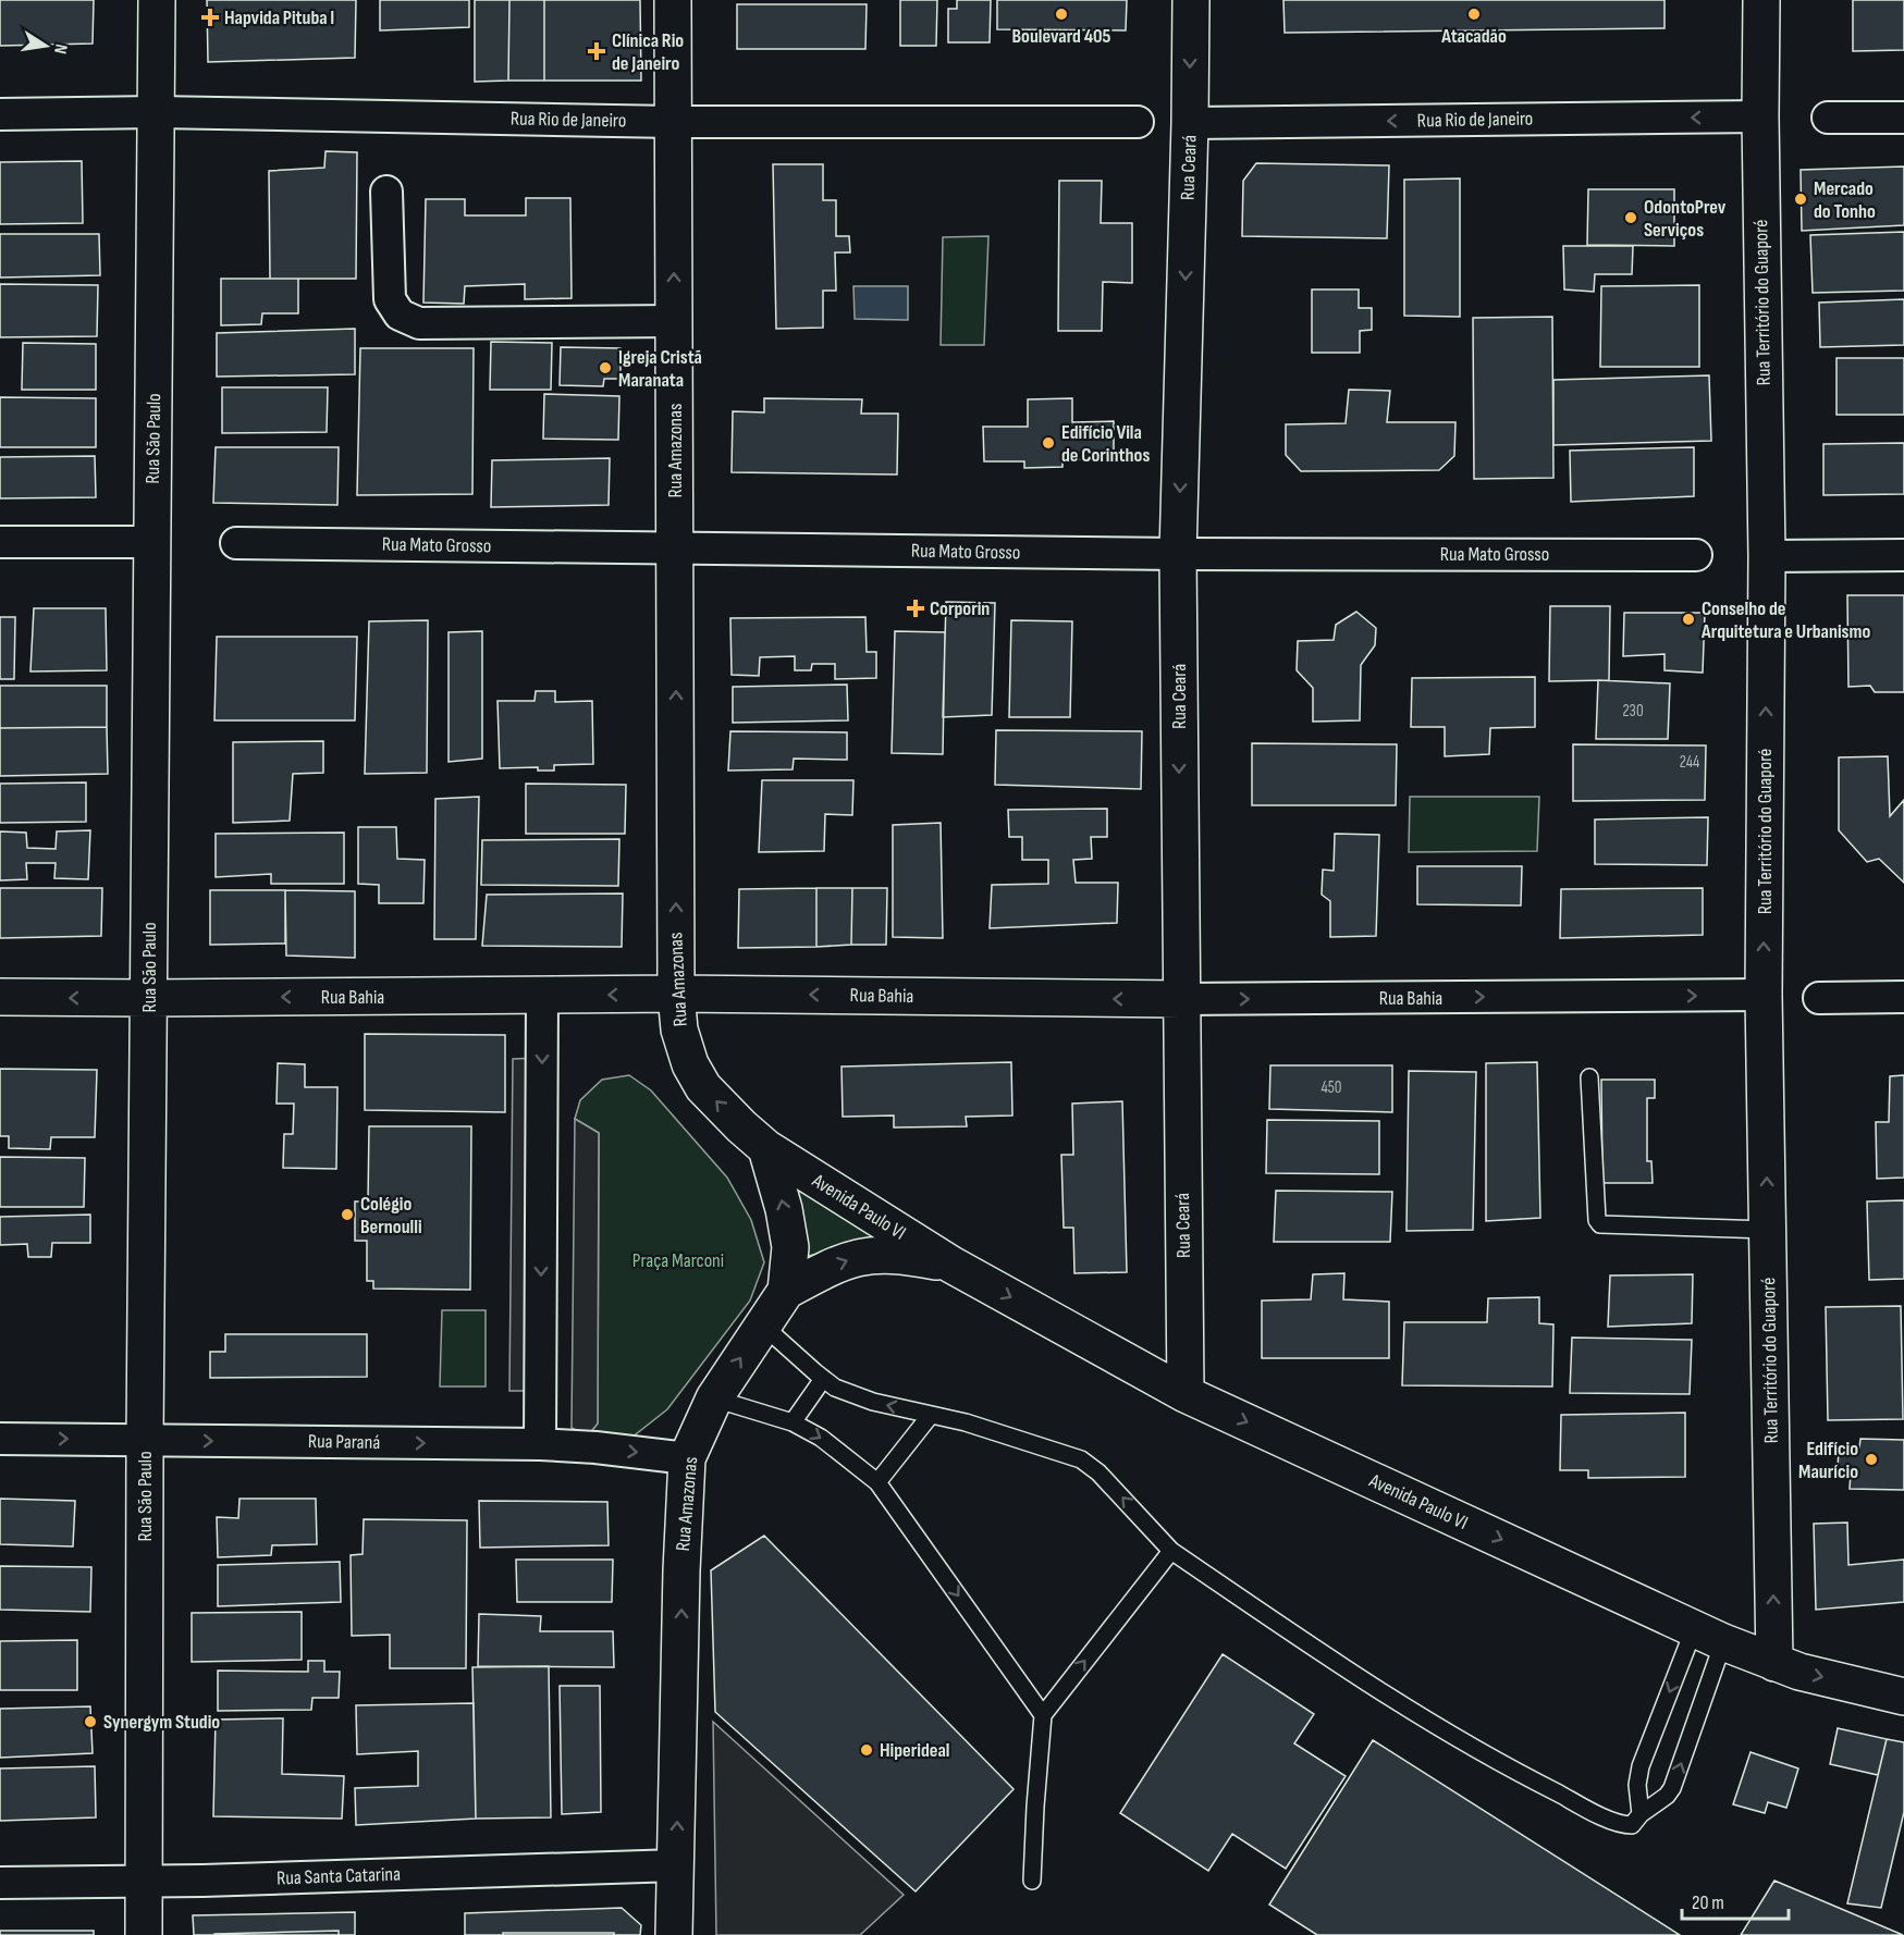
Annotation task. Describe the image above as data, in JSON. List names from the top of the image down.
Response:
{
  "streets": {
    "street": [
      "Rua Rio de Janeiro",
      "Rua Ceará",
      "Rua Território do Guaporé",
      "Rua São Paulo",
      "Rua Amazonas",
      "Rua Mato Grosso",
      "Rua Bahia",
      "Avenida Paulo VI",
      "Rua Paraná",
      "Rua Santa Catarina"
    ]
  },
  "crossings": [
    ["Rua Rio de Janeiro", "Rua Ceará"],
    ["Rua Rio de Janeiro", "Rua Território do Guaporé"],
    ["Rua Rio de Janeiro", "Rua São Paulo"],
    ["Rua Rio de Janeiro", "Rua Amazonas"],
    ["Rua Ceará", "Rua Mato Grosso"],
    ["Rua Ceará", "Rua Bahia"],
    ["Rua Ceará", "Avenida Paulo VI"],
    ["Rua Território do Guaporé", "Rua Bahia"],
    ["Rua Território do Guaporé", "Avenida Paulo VI"],
    ["Rua São Paulo", "Rua Bahia"],
    ["Rua São Paulo", "Rua Paraná"],
    ["Rua São Paulo", "Rua Santa Catarina"],
    ["Rua Amazonas", "Rua Mato Grosso"],
    ["Rua Amazonas", "Rua Bahia"],
    ["Rua Amazonas", "Avenida Paulo VI"],
    ["Rua Amazonas", "Rua Paraná"],
    ["Rua Amazonas", "Rua Santa Catarina"]
  ],
  "one_way": [
    "Rua Ceará",
    "Rua Território do Guaporé",
    "Rua Amazonas",
    "Avenida Paulo VI",
    "Rua Paraná"
  ],
  "parks": ["Praça Marconi"],
  "places": {
    "other": [
      "Boulevard 405",
      "Atacadão",
      "Mercado do Tonho",
      "OdontoPrev Serviços",
      "Igreja Cristã Maranata",
      "Edifício Vila de Corinthos",
      "Conselho de Arquitetura e Urbanismo",
      "Colégio Bernoulli",
      "Edifício Maurício",
      "Synergym Studio",
      "Hiperideal"
    ],
    "health": ["Hapvida Pituba I", "Clínica Rio de Janeiro", "Corporin"]
  },
  "house_numbers": ["230", "244", "450"],
  "scale_bar": "20 m",
  "north": "right"
}
